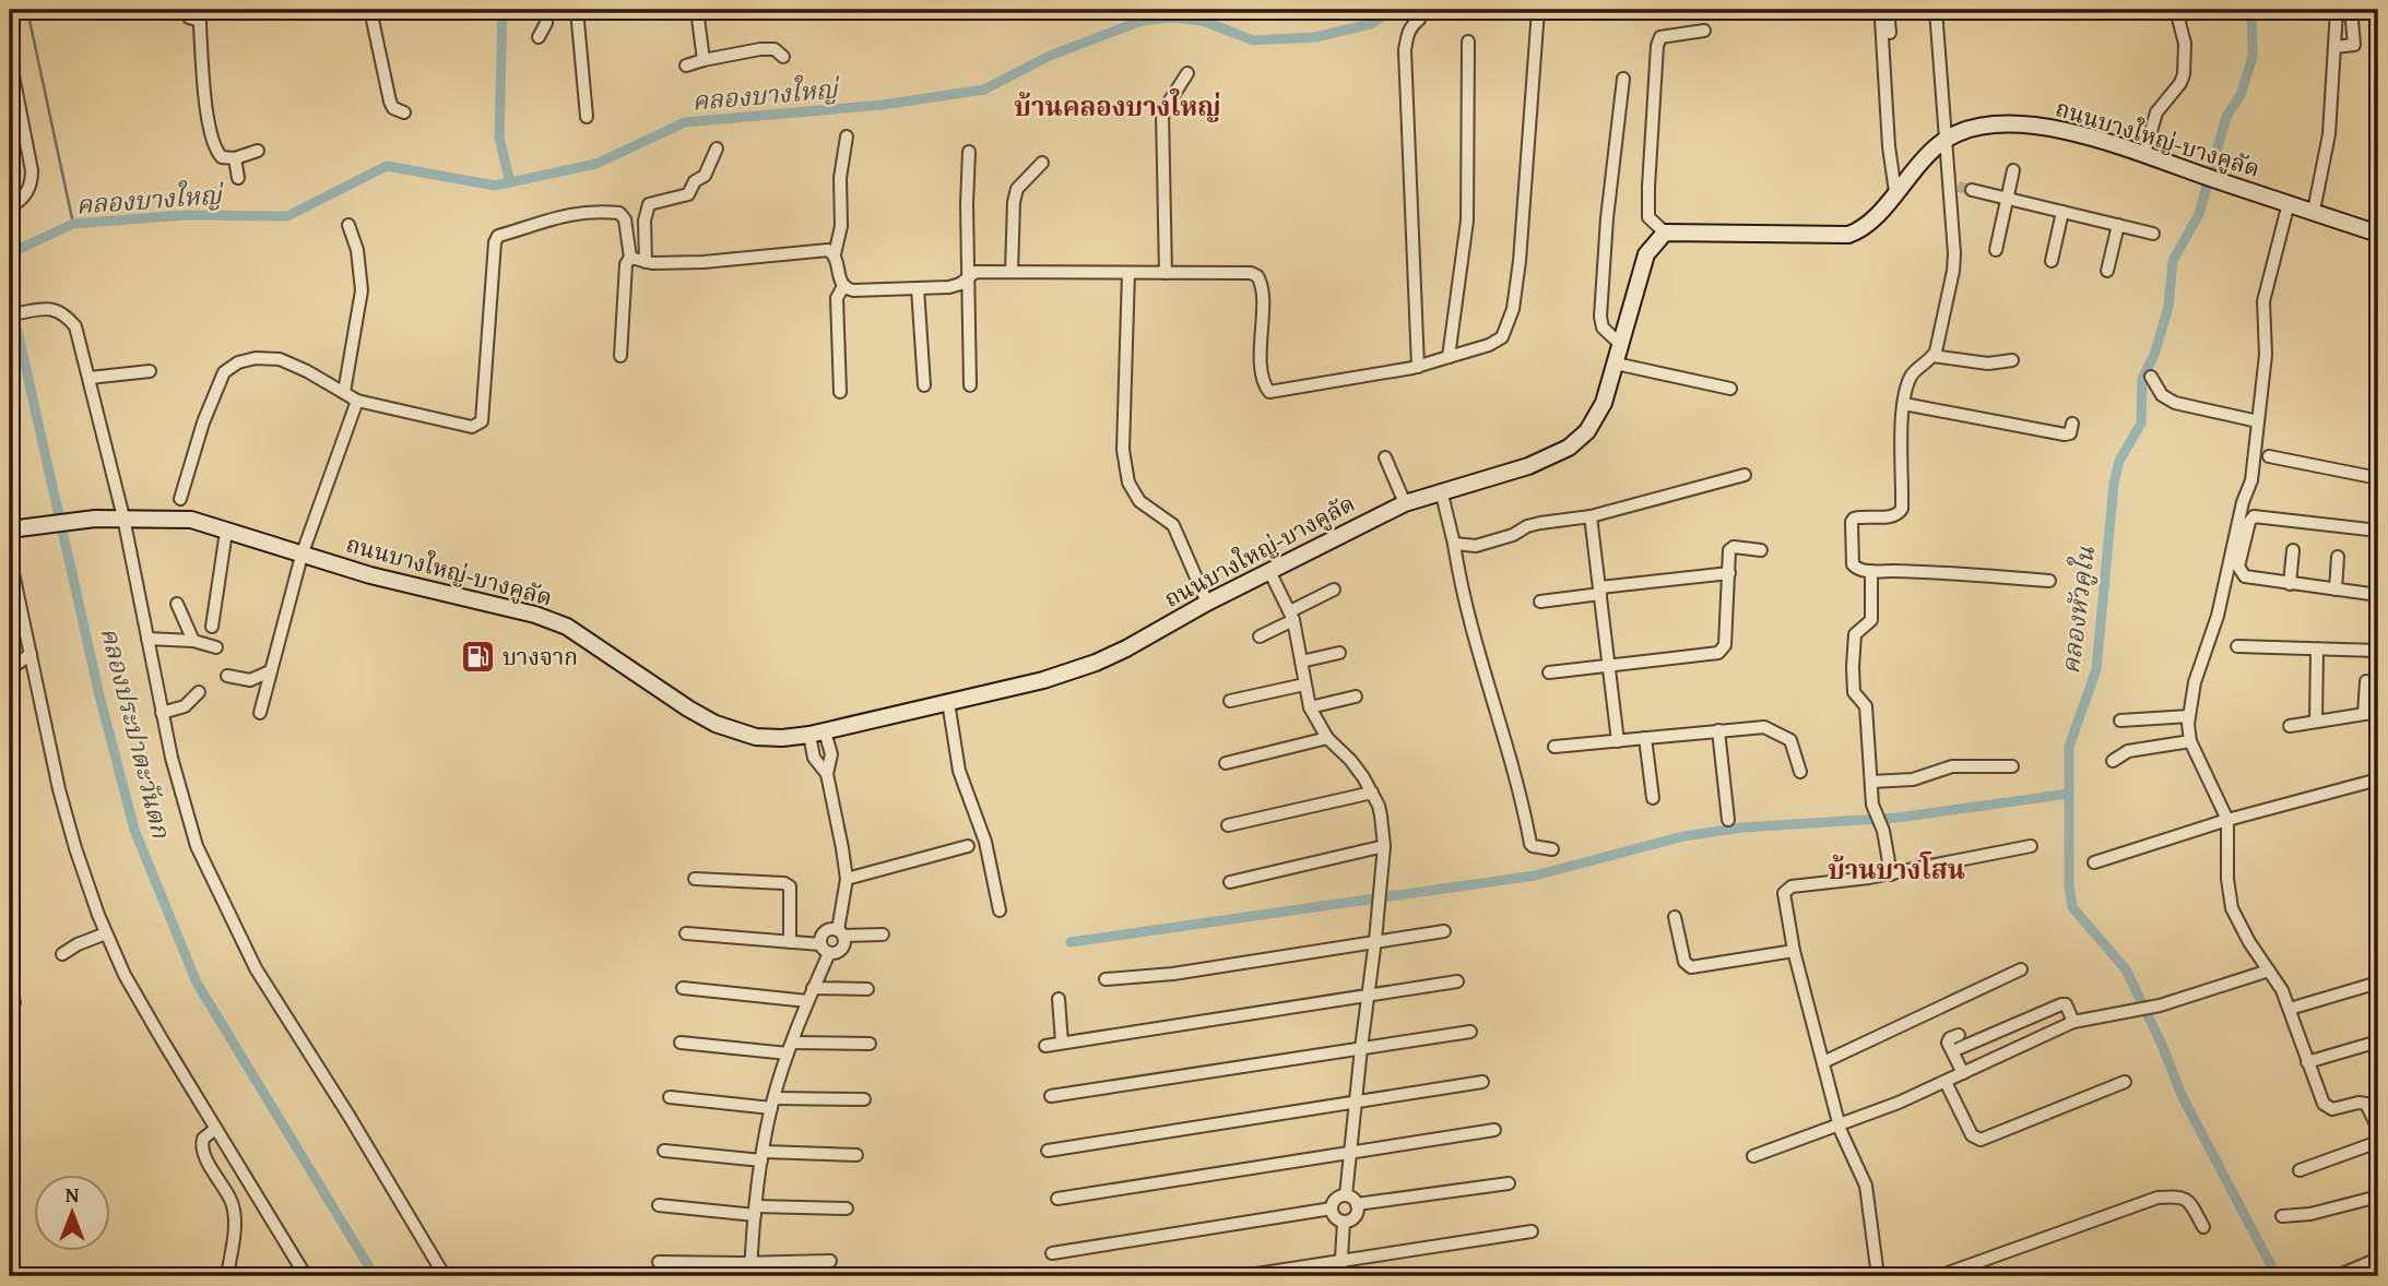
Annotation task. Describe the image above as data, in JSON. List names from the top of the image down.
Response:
{
  "streets": {
    "street": ["ถนนบางใหญ่-บางคูลัด"]
  },
  "districts": ["บ้านคลองบางใหญ่", "บ้านบางโสน"],
  "water": ["คลองบางใหญ่", "คลองหัวคูใน", "คลองประปาตะวันตก"],
  "places": {
    "fuel station": ["บางจาก"]
  },
  "north": "top"
}
